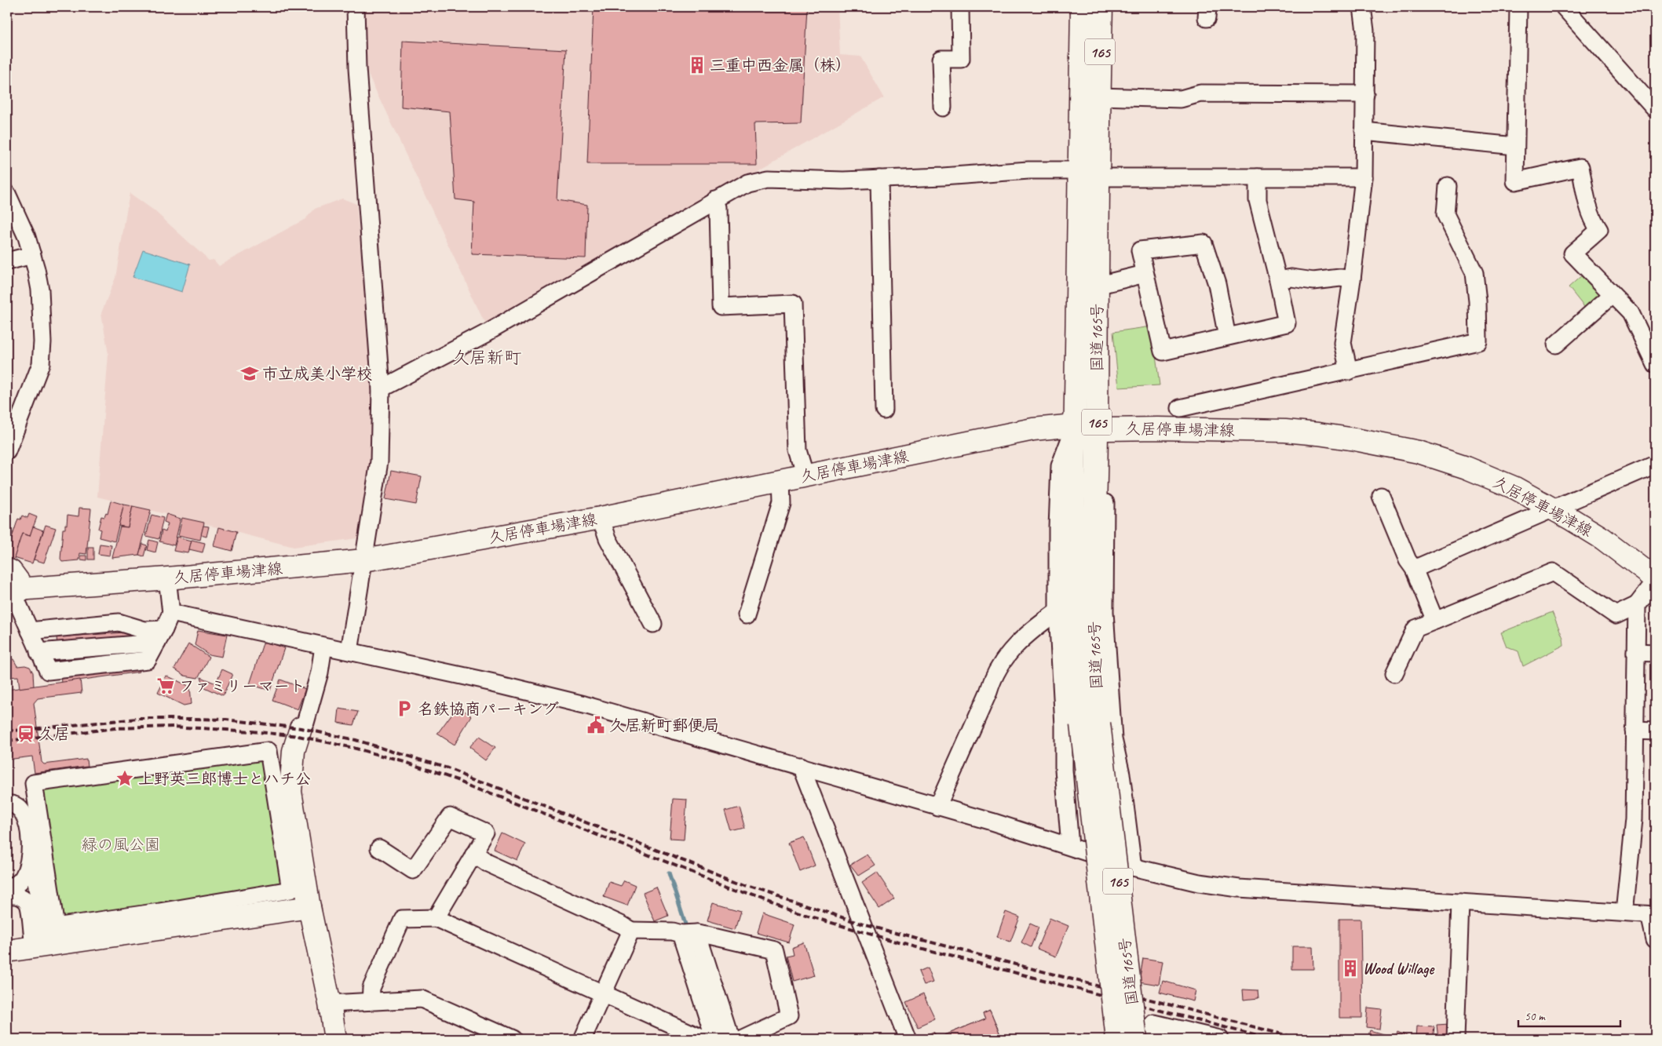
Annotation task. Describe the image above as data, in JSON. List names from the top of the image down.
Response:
{
  "streets": {
    "main road": ["165", "国道165号", "久居停車場津線"]
  },
  "crossings": [
    ["国道165号", "久居停車場津線"]
  ],
  "districts": ["久居新町"],
  "parks": ["緑の風公園"],
  "places": {
    "building": ["三重中西金属（株）", "Wood Willage"],
    "school or university": ["市立成美小学校"],
    "supermarket": ["ファミリーマート"],
    "parking": ["名鉄協商パーキング"],
    "public building": ["久居新町郵便局"],
    "station": ["久居"],
    "place": ["上野英三郎博士とハチ公"]
  },
  "scale_bar": "50 m"
}
